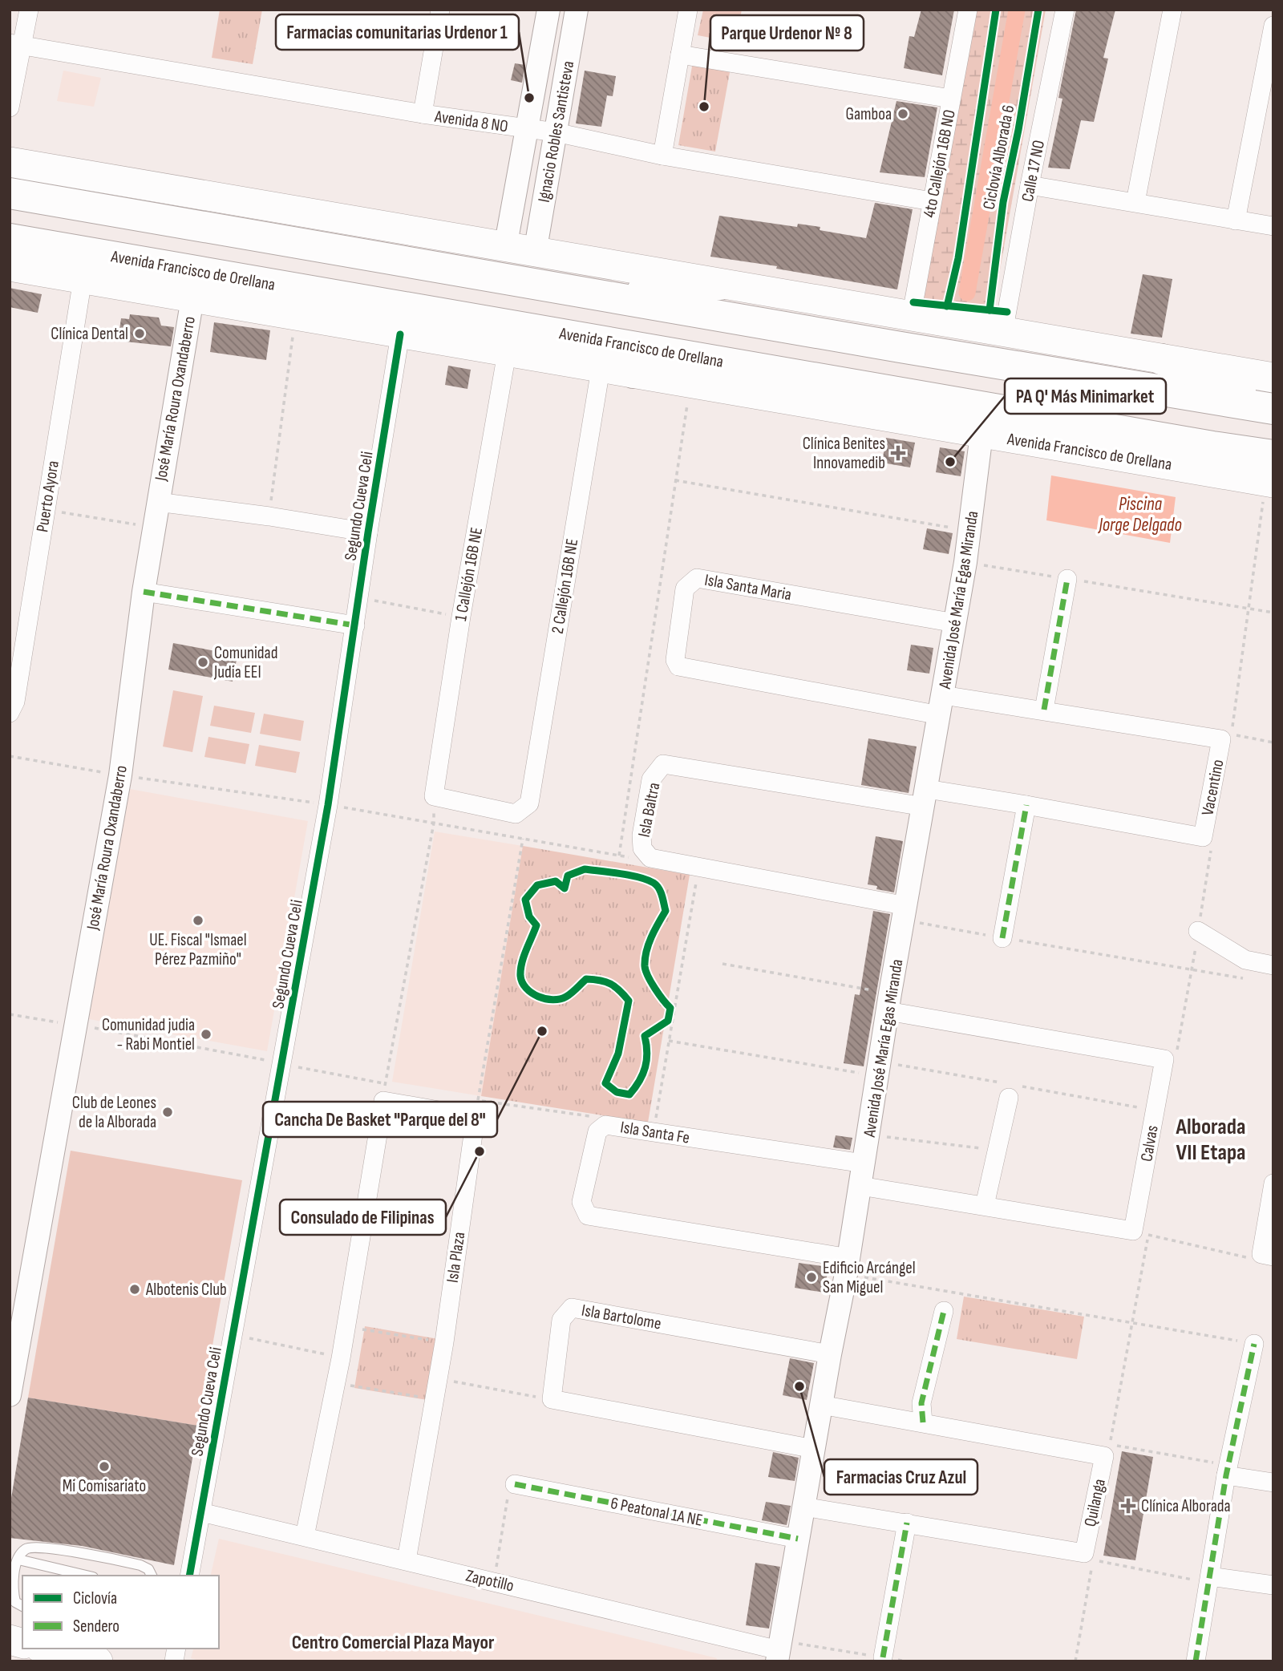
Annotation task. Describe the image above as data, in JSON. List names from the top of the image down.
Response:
{
  "streets": {
    "highway": ["Avenida Francisco de Orellana"],
    "street": [
      "Avenida 8 NO",
      "Ignacio Robles Santisteva",
      "4to Callejón 16B NO",
      "Calle 17 NO",
      "José María Roura Oxandaberro",
      "Puerto Ayora",
      "Segundo Cueva Celi",
      "1 Callejón 16B NE",
      "2 Callejón 16B NE",
      "Isla Santa Maria",
      "Avenida José María Egas Miranda",
      "Vacentino",
      "Isla Baltra",
      "Isla Santa Fe",
      "Calvas",
      "Isla Plaza",
      "Isla Bartolome",
      "Quilanga",
      "6 Peatonal 1A NE",
      "Zapotillo"
    ],
    "cycle path": ["Ciclovía Alborada 6"]
  },
  "crossings": [
    ["Avenida 8 NO", "Ignacio Robles Santisteva"],
    ["Avenida 8 NO", "4to Callejón 16B NO"],
    ["Avenida Francisco de Orellana", "José María Roura Oxandaberro"],
    ["Avenida Francisco de Orellana", "Puerto Ayora"],
    ["Avenida Francisco de Orellana", "Segundo Cueva Celi"],
    ["Avenida Francisco de Orellana", "1 Callejón 16B NE"],
    ["Avenida Francisco de Orellana", "2 Callejón 16B NE"],
    ["Avenida Francisco de Orellana", "Avenida José María Egas Miranda"],
    ["Segundo Cueva Celi", "Zapotillo"],
    ["1 Callejón 16B NE", "2 Callejón 16B NE"],
    ["Isla Santa Maria", "Avenida José María Egas Miranda"],
    ["Isla Santa Maria", "Vacentino"],
    ["Avenida José María Egas Miranda", "Vacentino"],
    ["Avenida José María Egas Miranda", "Isla Baltra"],
    ["Avenida José María Egas Miranda", "Isla Santa Fe"],
    ["Avenida José María Egas Miranda", "Calvas"],
    ["Avenida José María Egas Miranda", "Isla Bartolome"],
    ["Avenida José María Egas Miranda", "Quilanga"],
    ["Avenida José María Egas Miranda", "6 Peatonal 1A NE"],
    ["Avenida José María Egas Miranda", "Zapotillo"],
    ["Vacentino", "Isla Baltra"],
    ["Isla Plaza", "Zapotillo"]
  ],
  "districts": ["Alborada VII Etapa", "Centro Comercial Plaza Mayor"],
  "water": ["Piscina Jorge Delgado"],
  "places": {
    "other": [
      "Farmacias comunitarias Urdenor 1",
      "Parque Urdenor Nº 8",
      "Gamboa",
      "Clínica Dental",
      "PA Q' Más Minimarket",
      "Comunidad Judia EEI",
      "UE. Fiscal \"Ismael Pérez Pazmiño\"",
      "Cancha De Basket \"Parque del 8\"",
      "Comunidad judia - Rabi Montiel",
      "Club de Leones de la Alborada",
      "Consulado de Filipinas",
      "Edificio Arcángel San Miguel",
      "Albotenis Club",
      "Farmacias Cruz Azul",
      "Mi Comisariato"
    ],
    "health": ["Clínica Benites Innovamedib", "Clínica Alborada"]
  },
  "legend": ["Ciclovía", "Sendero"]
}
